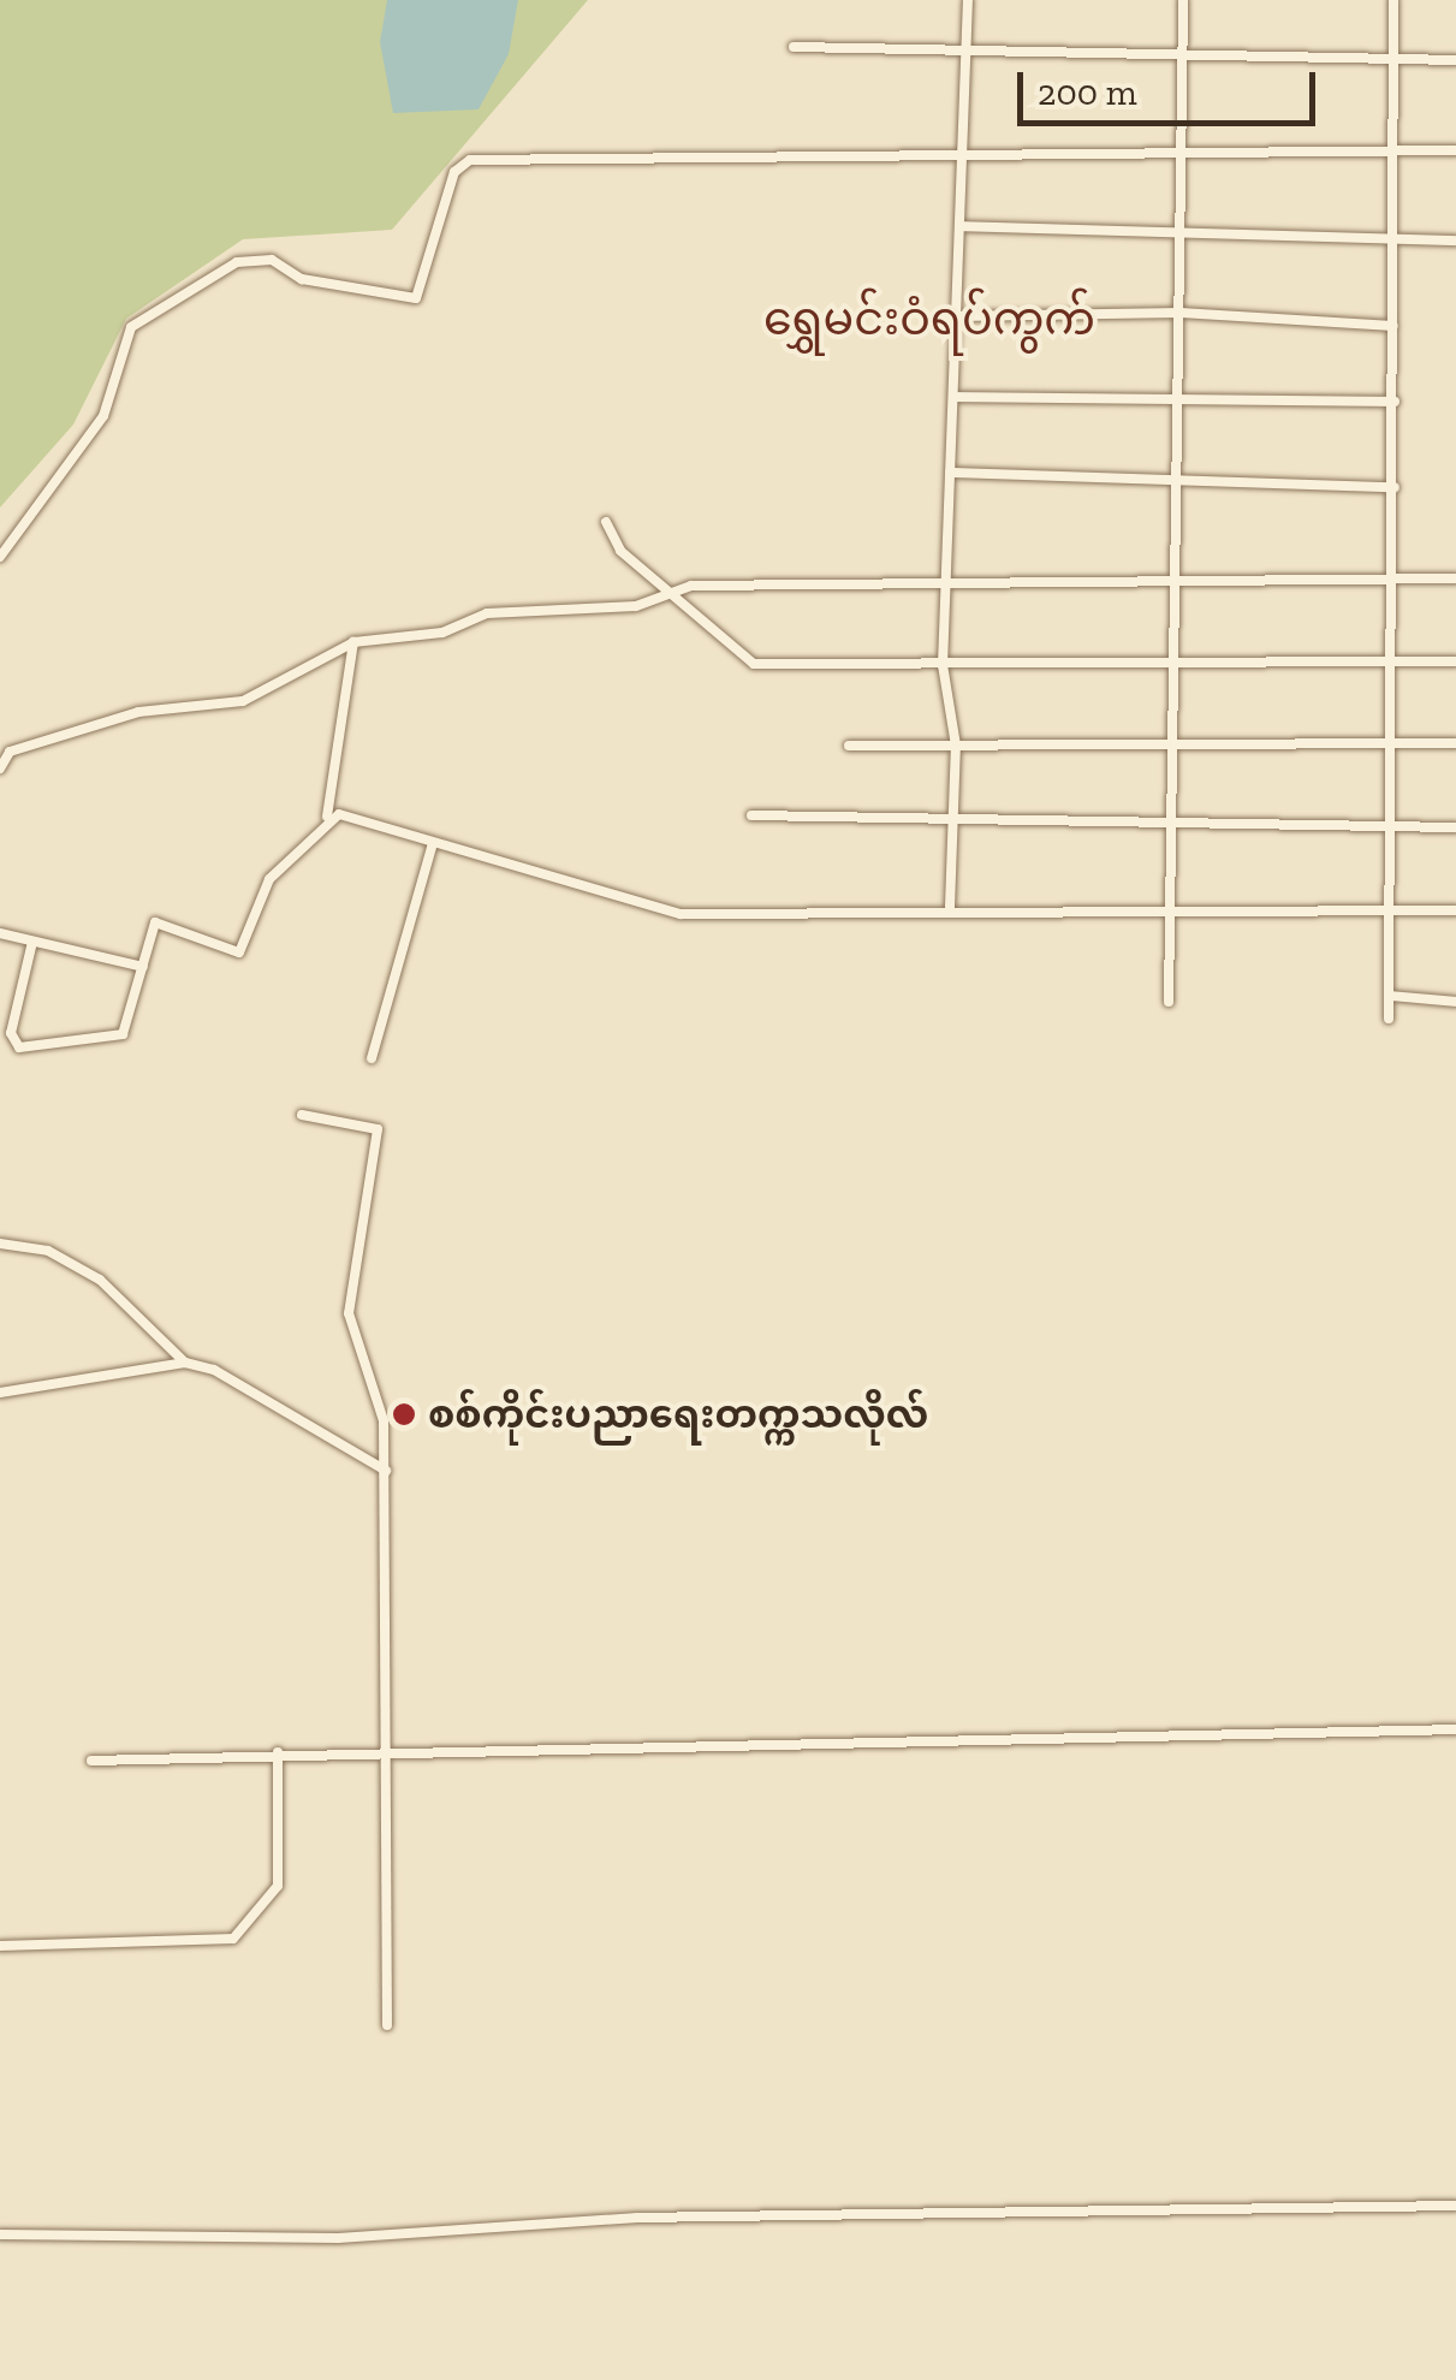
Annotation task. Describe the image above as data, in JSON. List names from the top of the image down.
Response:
{
  "districts": ["ရွှေမင်းဝံရပ်ကွက်"],
  "places": ["စစ်ကိုင်းပညာရေးတက္ကသလိုလ်"],
  "scale_bar": "200 m"
}
